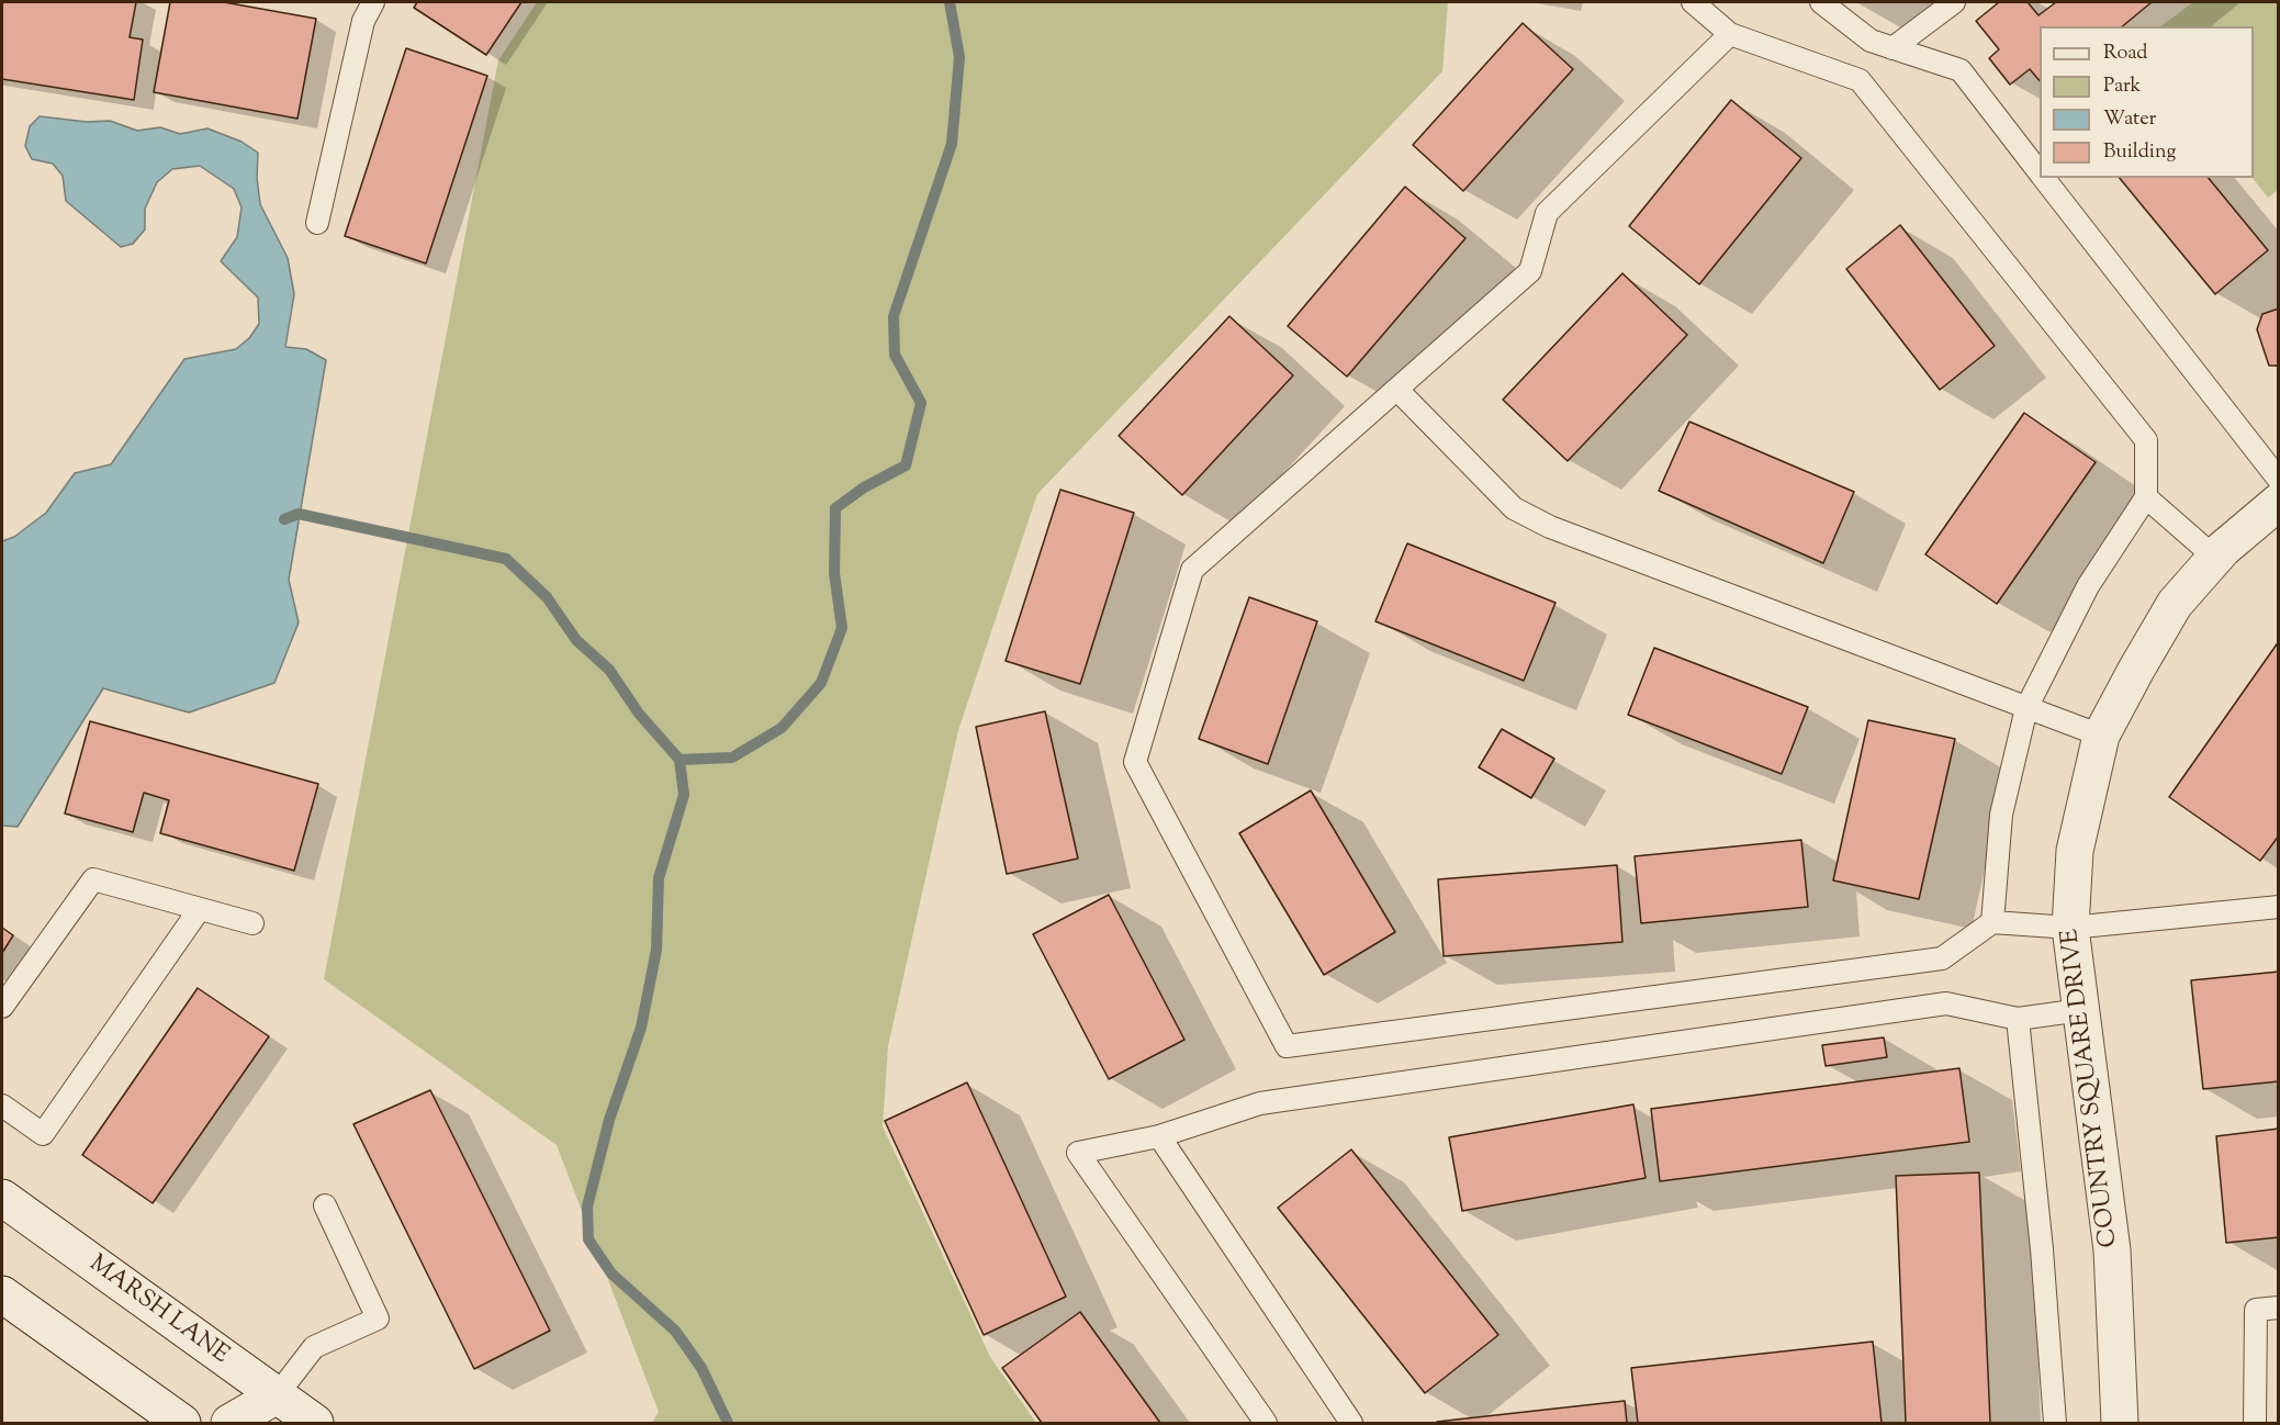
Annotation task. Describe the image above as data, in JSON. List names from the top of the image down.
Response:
{
  "streets": {
    "street": ["COUNTRY SQUARE DRIVE", "MARSH LANE"]
  },
  "legend": [
    "Road",
    "Park",
    "Water",
    "Building"
  ]
}
